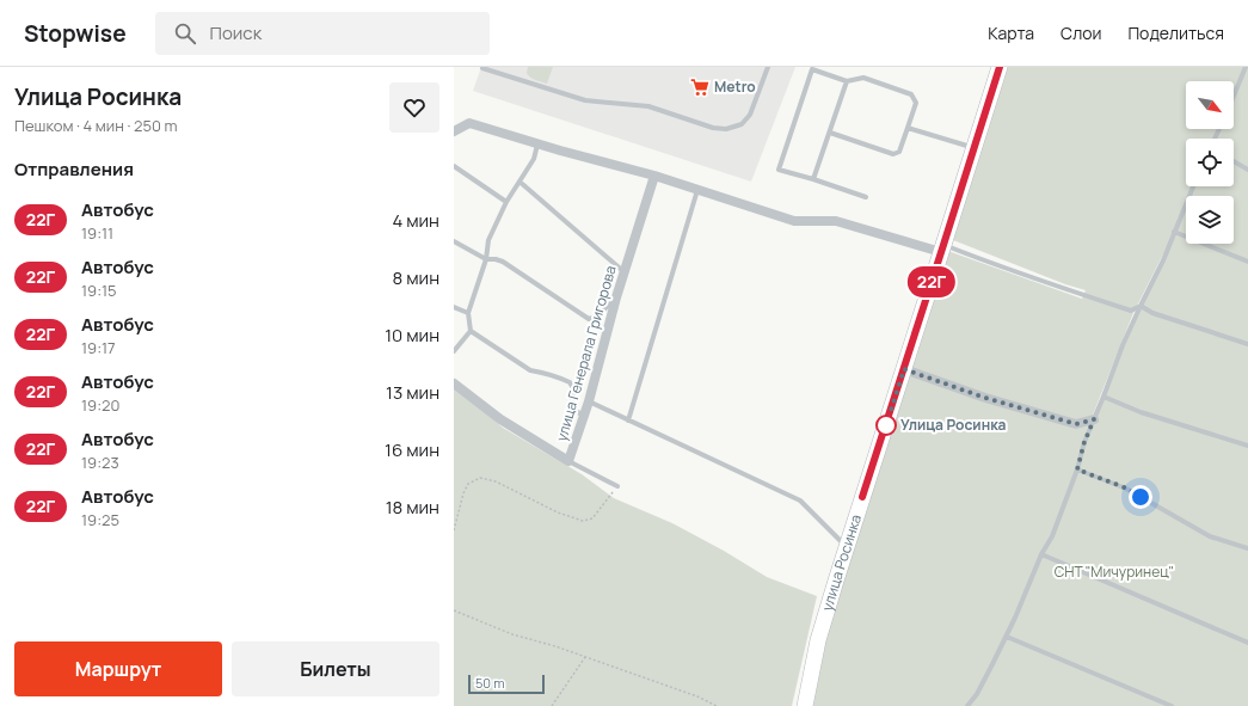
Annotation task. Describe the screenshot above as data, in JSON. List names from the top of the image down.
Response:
{
  "streets": {
    "main road": ["улица Росинка"],
    "street": ["улица Генерала Григорова"]
  },
  "parks": ["СНТ \"Мичуринец\""],
  "places": {
    "supermarket": ["Metro"],
    "other": ["Улица Росинка"]
  },
  "lines": ["bus line 22Г"],
  "scale_bar": "50 m",
  "north": "bottom right",
  "page": {
    "header": "Stopwise",
    "search": "Поиск",
    "nav": ["Карта", "Слои", "Поделиться"],
    "heading": [
      ["Улица Росинка", "Пешком · 4 мин · 250 m"],
      "Отправления"
    ],
    "on_map": "22Г",
    "list": [
      {
        "mark": "22Г",
        "name": "Автобус",
        "note": "19:11",
        "value": "4 мин"
      },
      {
        "mark": "22Г",
        "name": "Автобус",
        "note": "19:15",
        "value": "8 мин"
      },
      {
        "mark": "22Г",
        "name": "Автобус",
        "note": "19:17",
        "value": "10 мин"
      },
      {
        "mark": "22Г",
        "name": "Автобус",
        "note": "19:20",
        "value": "13 мин"
      },
      {
        "mark": "22Г",
        "name": "Автобус",
        "note": "19:23",
        "value": "16 мин"
      },
      {
        "mark": "22Г",
        "name": "Автобус",
        "note": "19:25",
        "value": "18 мин"
      }
    ],
    "buttons": ["Маршрут", "Билеты"],
    "scale": "50 m"
  }
}
